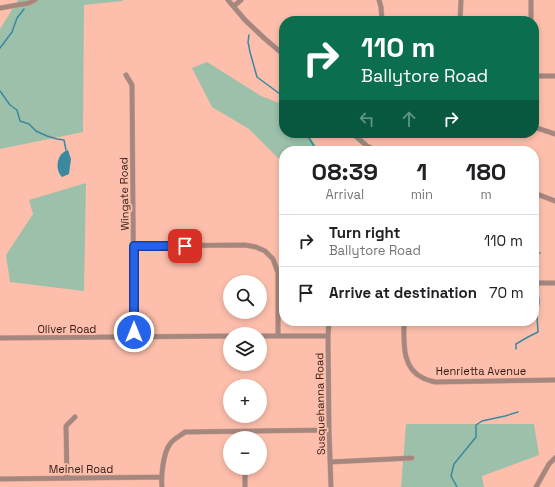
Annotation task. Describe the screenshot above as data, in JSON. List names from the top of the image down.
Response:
{
  "streets": {
    "street": [
      "Wingate Road",
      "Oliver Road",
      "Henrietta Avenue",
      "Susquehanna Road",
      "Meinel Road"
    ]
  },
  "crossings": [
    ["Wingate Road", "Oliver Road"]
  ],
  "page": {
    "turn": ["110 m", "Ballytore Road"],
    "eta": [
      "08:39",
      "Arrival",
      "1",
      "min",
      "180",
      "m"
    ],
    "list": [
      {
        "name": "Turn right",
        "note": "Ballytore Road",
        "value": "110 m"
      },
      {
        "name": "Arrive at destination",
        "value": "70 m"
      }
    ],
    "map_buttons": ["+", "−"]
  }
}
